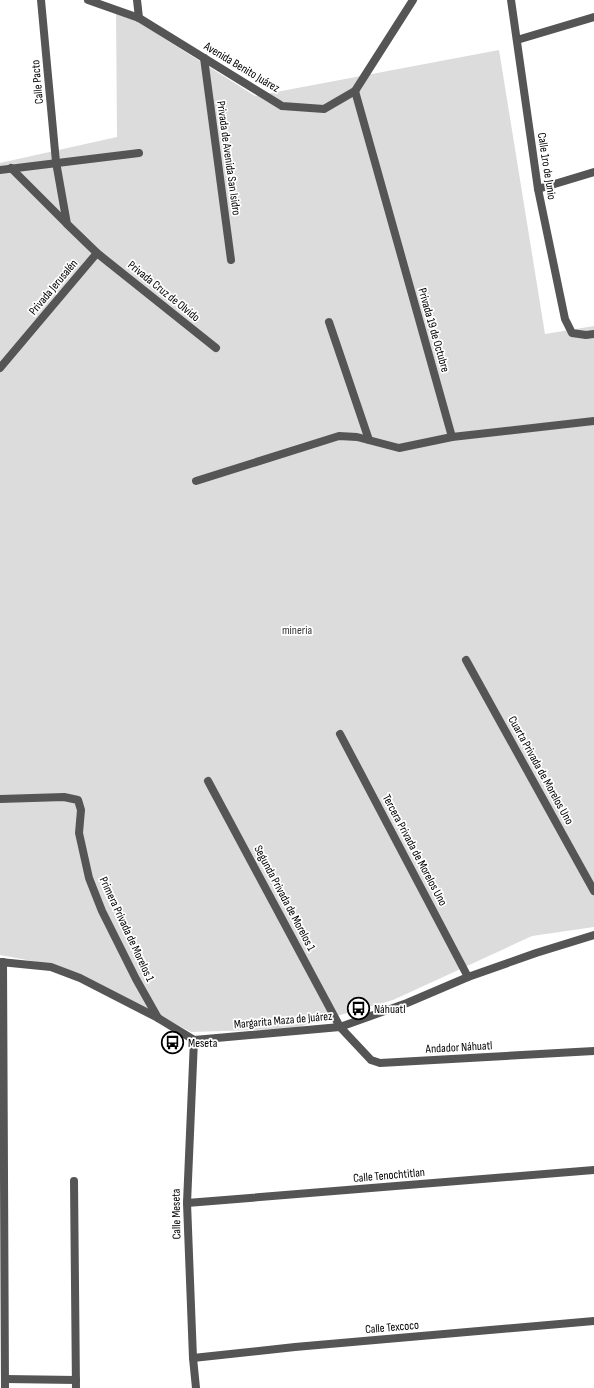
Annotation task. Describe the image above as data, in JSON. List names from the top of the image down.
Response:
{
  "streets": {
    "street": [
      "Avenida Benito Juárez",
      "Calle Pacto",
      "Privada de Avenida San Isidro",
      "Calle 1ro de Junio",
      "Privada Jerusalén",
      "Privada Cruz de Olvido",
      "Privada 19 de Octubre",
      "Cuarta Privada de Morelos Uno",
      "Tercera Privada de Morelos Uno",
      "Segunda Privada de Morelos 1",
      "Primera Privada de Morelos 1",
      "Margarita Maza de Juárez",
      "Andador Náhuatl",
      "Calle Tenochtitlan",
      "Calle Meseta",
      "Calle Texcoco"
    ]
  },
  "crossings": [
    ["Avenida Benito Juárez", "Privada de Avenida San Isidro"],
    ["Avenida Benito Juárez", "Privada 19 de Octubre"],
    ["Privada Jerusalén", "Privada Cruz de Olvido"],
    ["Tercera Privada de Morelos Uno", "Margarita Maza de Juárez"],
    ["Segunda Privada de Morelos 1", "Margarita Maza de Juárez"],
    ["Segunda Privada de Morelos 1", "Andador Náhuatl"],
    ["Margarita Maza de Juárez", "Andador Náhuatl"],
    ["Margarita Maza de Juárez", "Calle Meseta"],
    ["Calle Tenochtitlan", "Calle Meseta"],
    ["Calle Meseta", "Calle Texcoco"]
  ],
  "parks": ["mineria"],
  "places": {
    "bus stop": ["Náhuatl", "Meseta"]
  }
}
